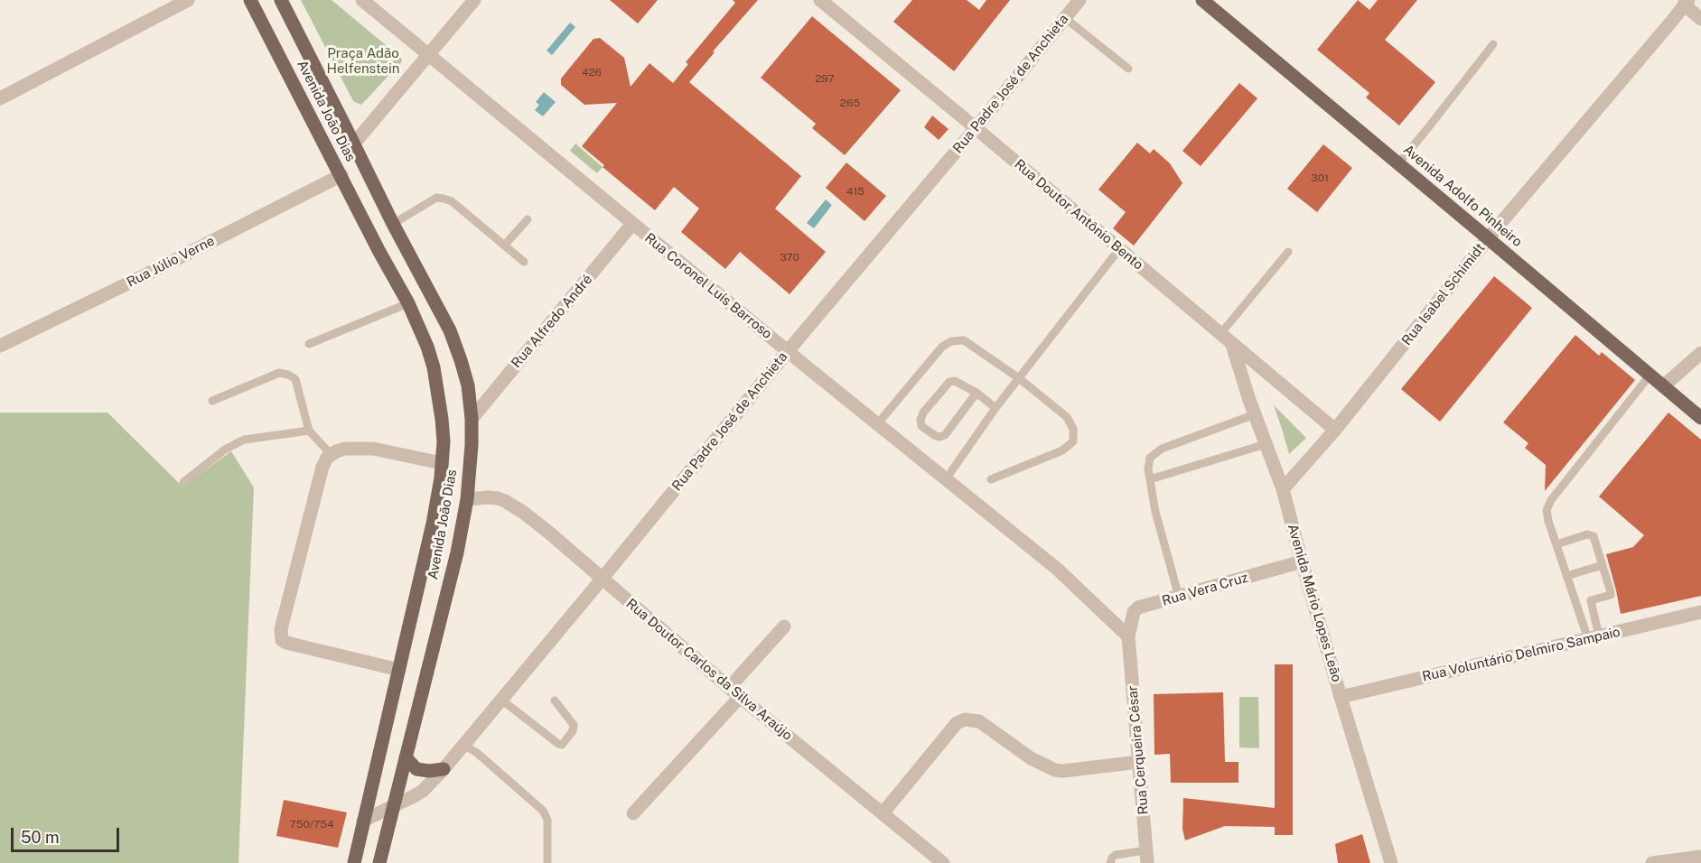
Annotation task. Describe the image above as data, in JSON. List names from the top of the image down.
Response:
{
  "streets": {
    "main road": ["Avenida João Dias", "Avenida Adolfo Pinheiro"],
    "street": [
      "Rua Padre José de Anchieta",
      "Rua Doutor Antônio Bento",
      "Rua Júlio Verne",
      "Rua Coronel Luís Barroso",
      "Rua Isabel Schimidt",
      "Rua Alfredo André",
      "Rua Vera Cruz",
      "Avenida Mário Lopes Leão",
      "Rua Voluntário Delmiro Sampaio",
      "Rua Doutor Carlos da Silva Araújo",
      "Rua Cerqueira César"
    ]
  },
  "crossings": [
    ["Rua Padre José de Anchieta", "Avenida João Dias"],
    ["Rua Padre José de Anchieta", "Rua Doutor Antônio Bento"],
    ["Rua Padre José de Anchieta", "Rua Coronel Luís Barroso"],
    ["Rua Padre José de Anchieta", "Rua Doutor Carlos da Silva Araújo"],
    ["Avenida João Dias", "Rua Júlio Verne"],
    ["Avenida João Dias", "Rua Alfredo André"],
    ["Avenida João Dias", "Rua Doutor Carlos da Silva Araújo"],
    ["Avenida Adolfo Pinheiro", "Rua Isabel Schimidt"],
    ["Rua Doutor Antônio Bento", "Rua Isabel Schimidt"],
    ["Rua Doutor Antônio Bento", "Avenida Mário Lopes Leão"],
    ["Rua Coronel Luís Barroso", "Rua Alfredo André"],
    ["Rua Coronel Luís Barroso", "Rua Vera Cruz"],
    ["Rua Coronel Luís Barroso", "Rua Cerqueira César"],
    ["Rua Isabel Schimidt", "Avenida Mário Lopes Leão"],
    ["Rua Vera Cruz", "Avenida Mário Lopes Leão"],
    ["Rua Vera Cruz", "Rua Cerqueira César"],
    ["Avenida Mário Lopes Leão", "Rua Voluntário Delmiro Sampaio"]
  ],
  "parks": ["Praça Adão Helfenstein"],
  "house_numbers": [
    "426",
    "297",
    "265",
    "301",
    "415",
    "370",
    "750/754"
  ],
  "scale_bar": "50 m"
}
